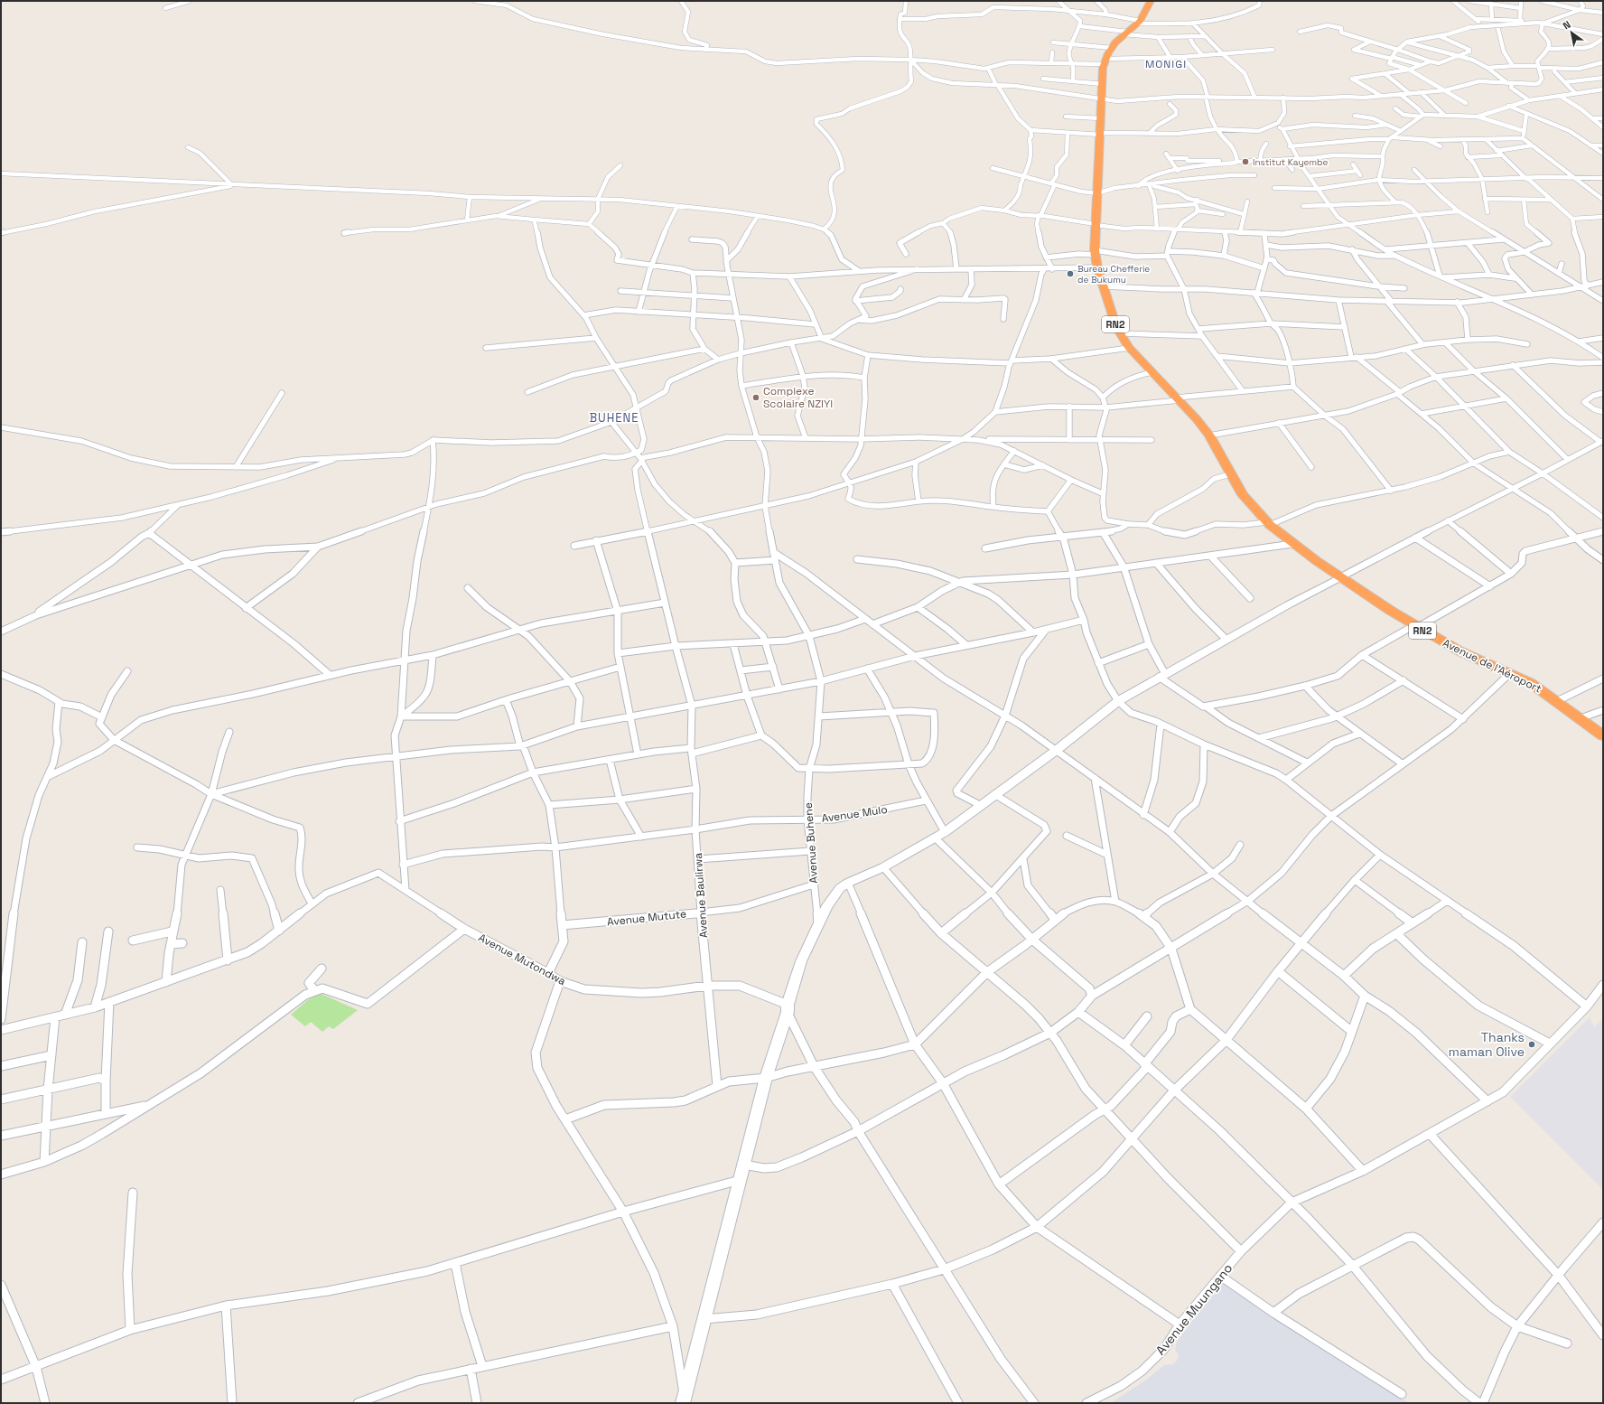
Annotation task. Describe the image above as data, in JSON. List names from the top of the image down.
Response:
{
  "streets": {
    "highway": ["RN2", "Avenue de l'Aéroport"],
    "street": [
      "Avenue Mulo",
      "Avenue Buhene",
      "Avenue Baulirwa",
      "Avenue Mutute",
      "Avenue Mutondwa",
      "Avenue Muungano"
    ]
  },
  "crossings": [
    ["RN2", "Avenue de l'Aéroport"],
    ["Avenue Mulo", "Avenue Buhene"],
    ["Avenue Mulo", "Avenue Baulirwa"],
    ["Avenue Buhene", "Avenue Mutute"],
    ["Avenue Baulirwa", "Avenue Mutute"],
    ["Avenue Baulirwa", "Avenue Mutondwa"]
  ],
  "districts": ["MONIGI", "BUHENE"],
  "places": [
    "Institut Kayembe",
    "Bureau Chefferie de Bukumu",
    "Complexe Scolaire NZIYI",
    "Thanks maman Olive"
  ],
  "north": "top left"
}
